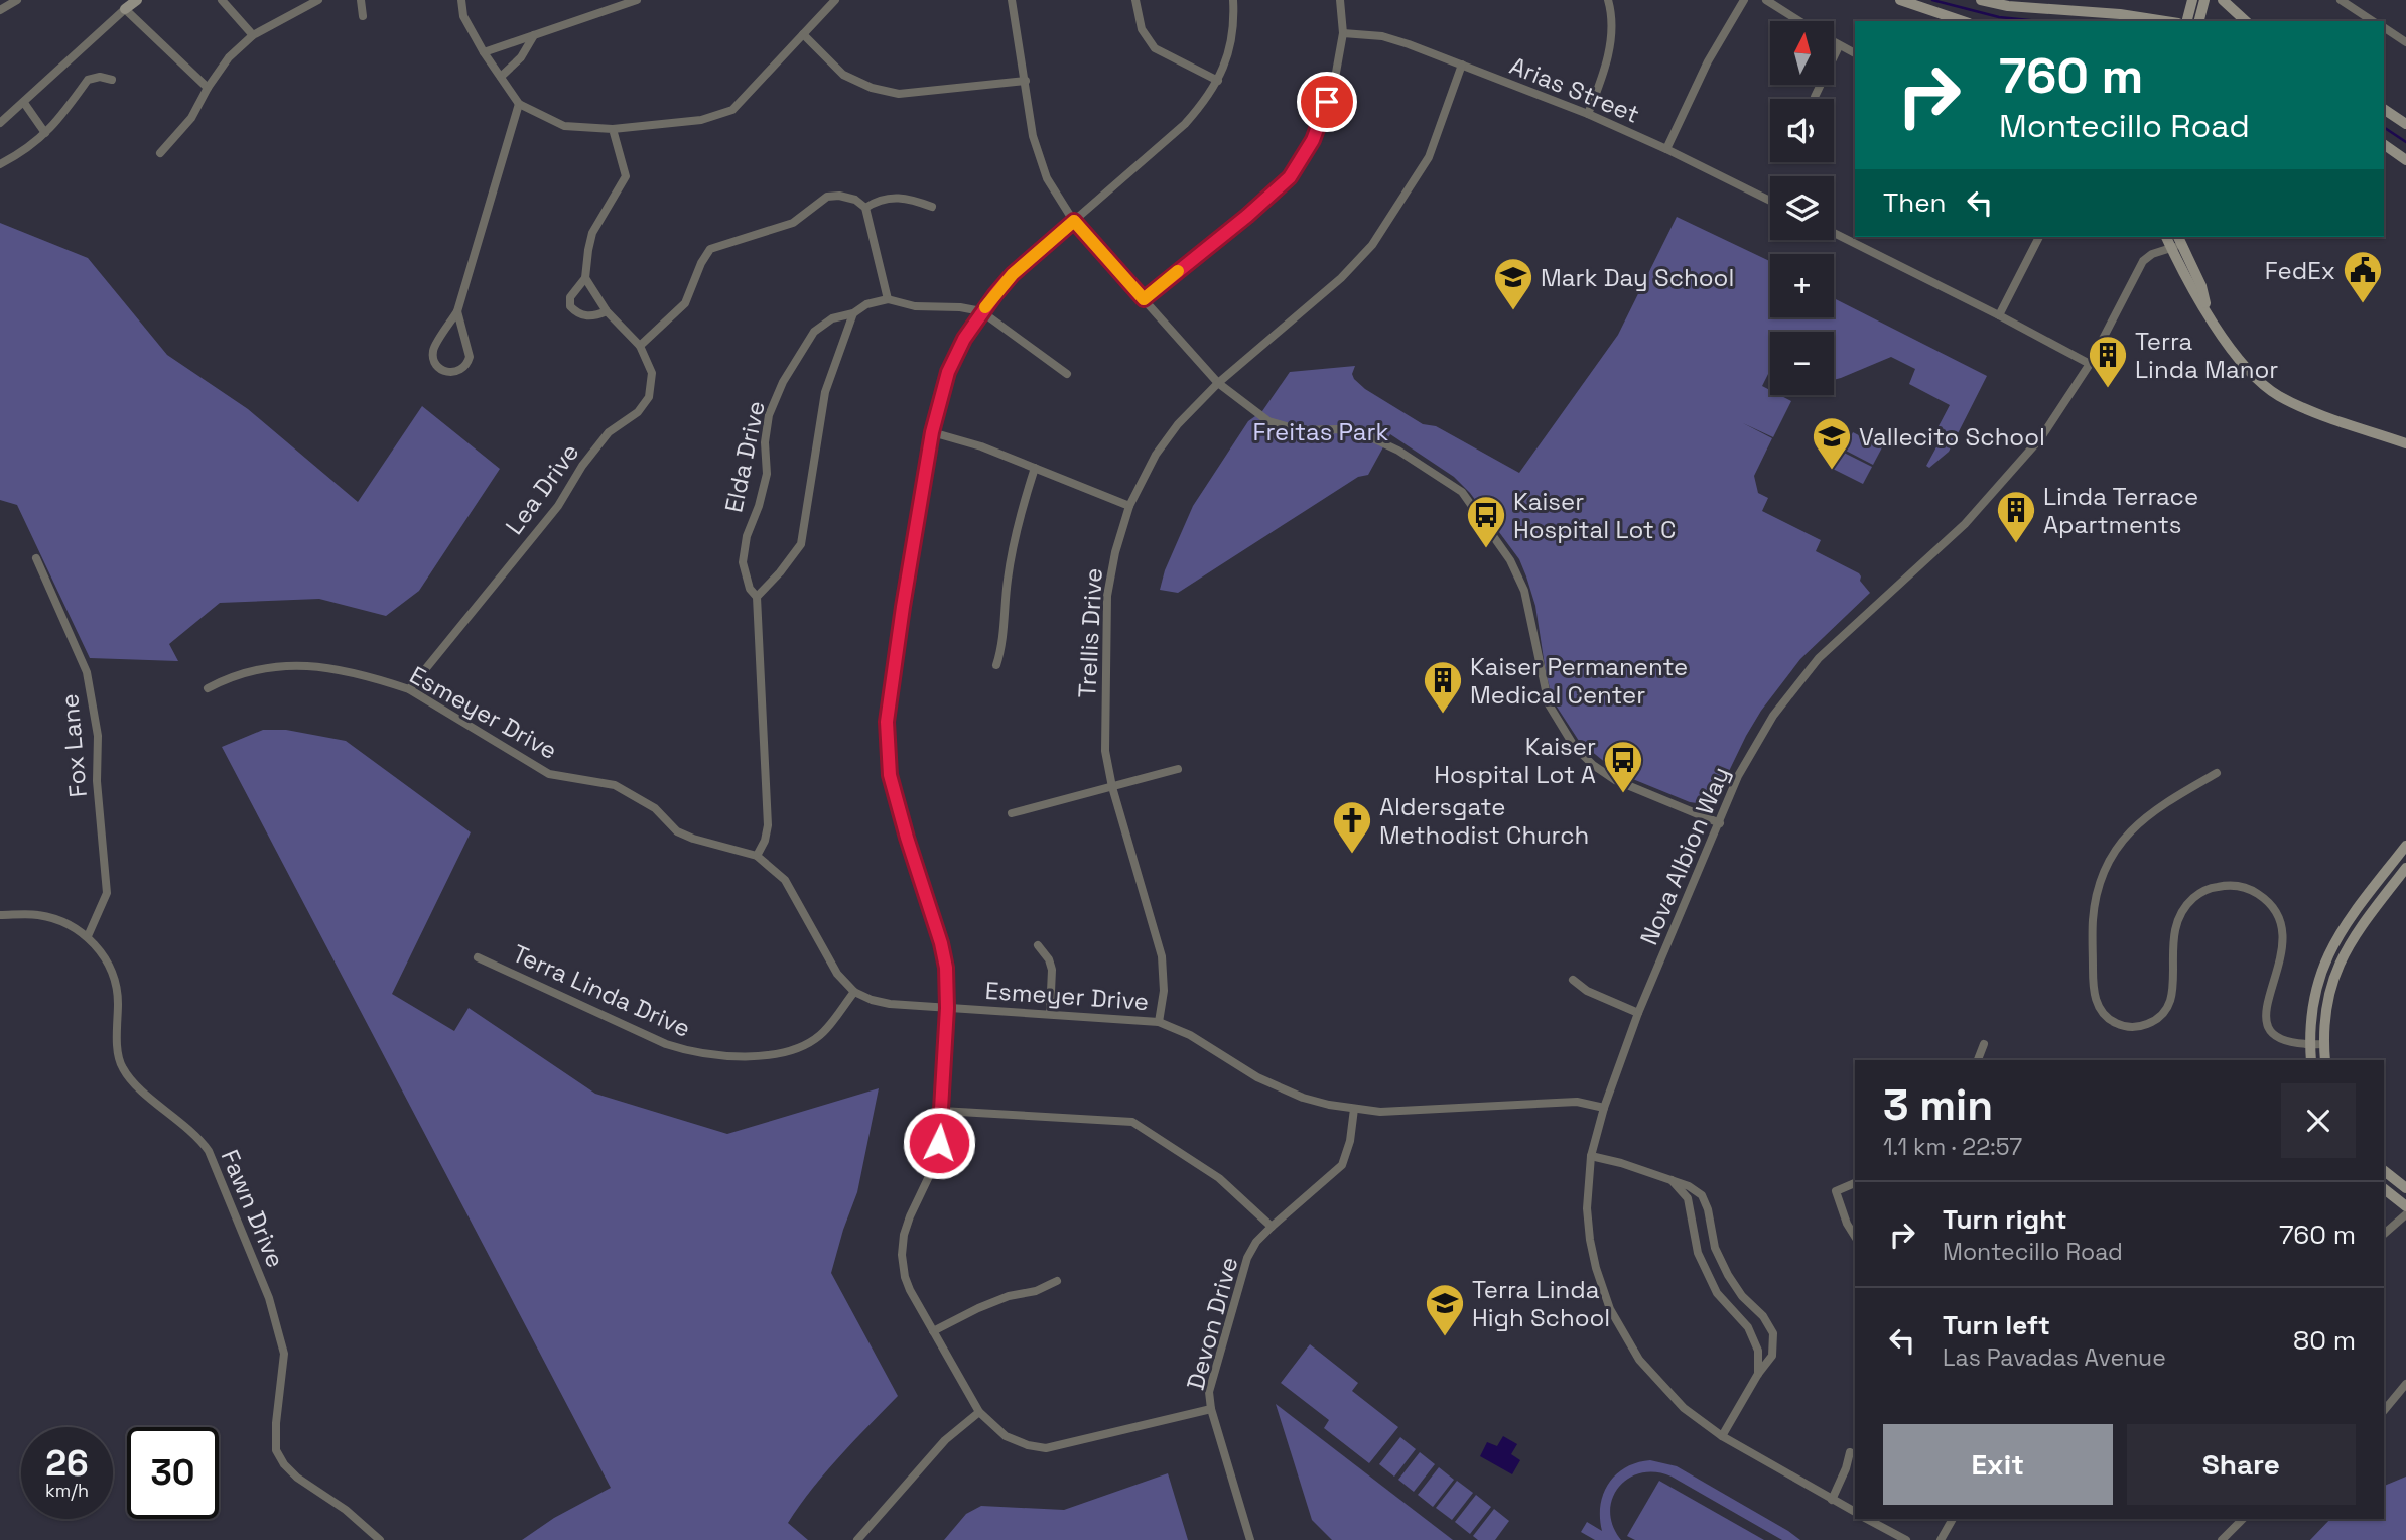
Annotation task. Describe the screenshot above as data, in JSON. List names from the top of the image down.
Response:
{
  "streets": {
    "street": [
      "Arias Street",
      "Elda Drive",
      "Lea Drive",
      "Trellis Drive",
      "Esmeyer Drive",
      "Fox Lane",
      "Nova Albion Way",
      "Terra Linda Drive",
      "Fawn Drive",
      "Devon Drive"
    ]
  },
  "crossings": [
    ["Arias Street", "Trellis Drive"],
    ["Elda Drive", "Esmeyer Drive"],
    ["Lea Drive", "Esmeyer Drive"],
    ["Trellis Drive", "Esmeyer Drive"],
    ["Esmeyer Drive", "Nova Albion Way"],
    ["Esmeyer Drive", "Terra Linda Drive"],
    ["Esmeyer Drive", "Devon Drive"],
    ["Fox Lane", "Fawn Drive"]
  ],
  "parks": ["Freitas Park"],
  "places": {
    "public building": ["FedEx"],
    "school or university": ["Mark Day School", "Vallecito School", "Terra Linda High School"],
    "building": ["Terra Linda Manor", "Linda Terrace Apartments", "Kaiser Permanente Medical Center"],
    "bus stop": ["Kaiser Hospital Lot C", "Kaiser Hospital Lot A"],
    "church": ["Aldersgate Methodist Church"]
  },
  "north": "top",
  "page": {
    "map_buttons": ["+", "−"],
    "turn": ["760 m", "Montecillo Road"],
    "then": "Then",
    "heading": ["3 min", "1.1 km · 22:57"],
    "list": [
      {
        "name": "Turn right",
        "note": "Montecillo Road",
        "value": "760 m"
      },
      {
        "name": "Turn left",
        "note": "Las Pavadas Avenue",
        "value": "80 m"
      }
    ],
    "buttons": ["Exit", "Share"],
    "speed": "26 km/h",
    "limit": "30"
  }
}
